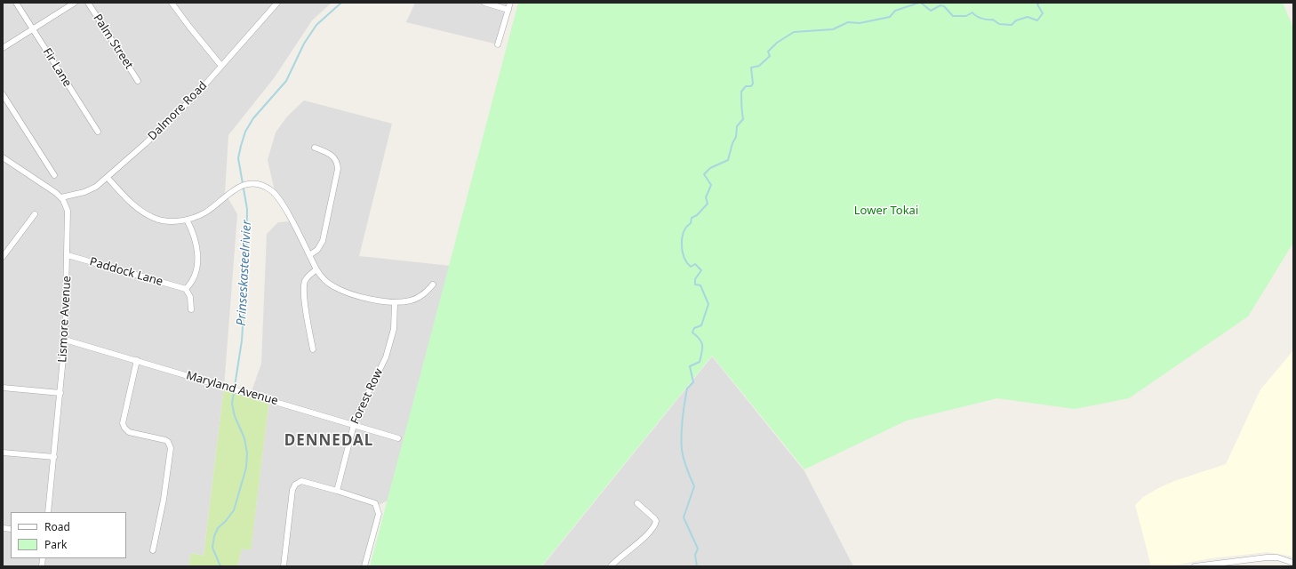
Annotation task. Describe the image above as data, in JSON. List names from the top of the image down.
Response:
{
  "streets": {
    "street": [
      "Palm Street",
      "Fir Lane",
      "Dalmore Road",
      "Paddock Lane",
      "Lismore Avenue",
      "Maryland Avenue",
      "Forest Row"
    ]
  },
  "crossings": [
    ["Dalmore Road", "Lismore Avenue"],
    ["Paddock Lane", "Lismore Avenue"],
    ["Lismore Avenue", "Maryland Avenue"],
    ["Maryland Avenue", "Forest Row"]
  ],
  "districts": ["DENNEDAL"],
  "water": ["Prinseskasteelrivier"],
  "parks": ["Lower Tokai"],
  "legend": ["Road", "Park"]
}
